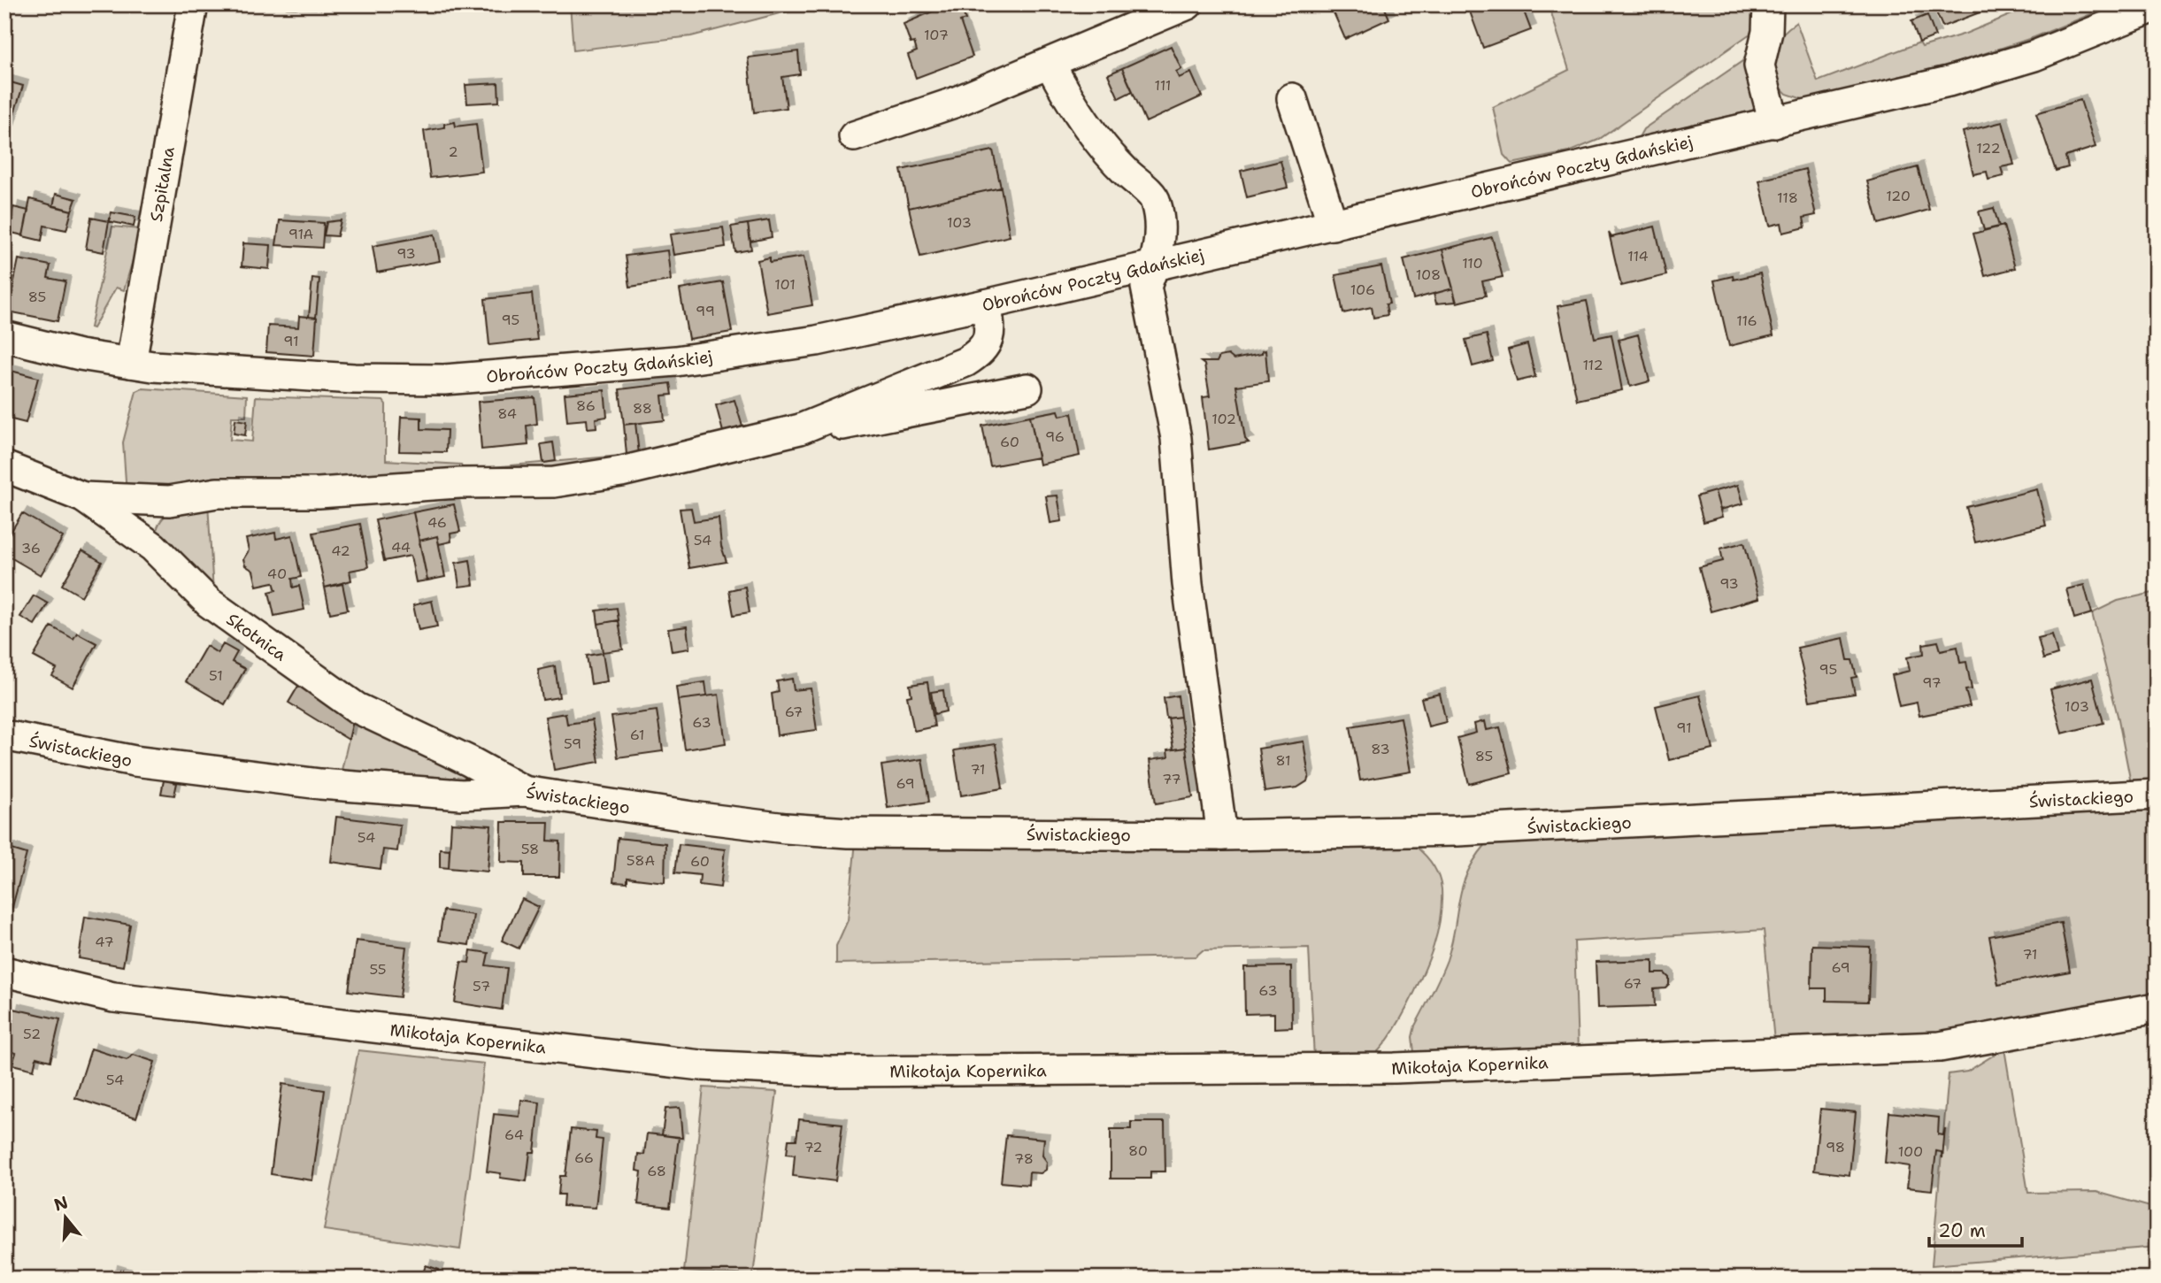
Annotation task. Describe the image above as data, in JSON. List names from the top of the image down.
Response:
{
  "streets": {
    "street": [
      "Obrońców Poczty Gdańskiej",
      "Szpitalna",
      "Skotnica",
      "Świstackiego",
      "Mikołaja Kopernika"
    ]
  },
  "crossings": [
    ["Obrońców Poczty Gdańskiej", "Szpitalna"],
    ["Skotnica", "Świstackiego"]
  ],
  "house_numbers": [
    "107",
    "111",
    "122",
    "2",
    "120",
    "118",
    "103",
    "91A",
    "93",
    "114",
    "110",
    "108",
    "101",
    "106",
    "85",
    "99",
    "95",
    "116",
    "91",
    "112",
    "86",
    "88",
    "84",
    "102",
    "96",
    "60",
    "46",
    "54",
    "44",
    "36",
    "42",
    "40",
    "93",
    "95",
    "51",
    "97",
    "103",
    "67",
    "63",
    "91",
    "61",
    "59",
    "83",
    "85",
    "81",
    "71",
    "77",
    "69",
    "54",
    "58",
    "58A",
    "60",
    "47",
    "71",
    "69",
    "55",
    "67",
    "57",
    "63",
    "52",
    "54",
    "64",
    "72",
    "98",
    "80",
    "100",
    "66",
    "78",
    "68"
  ],
  "scale_bar": "20 m",
  "north": "top"
}
